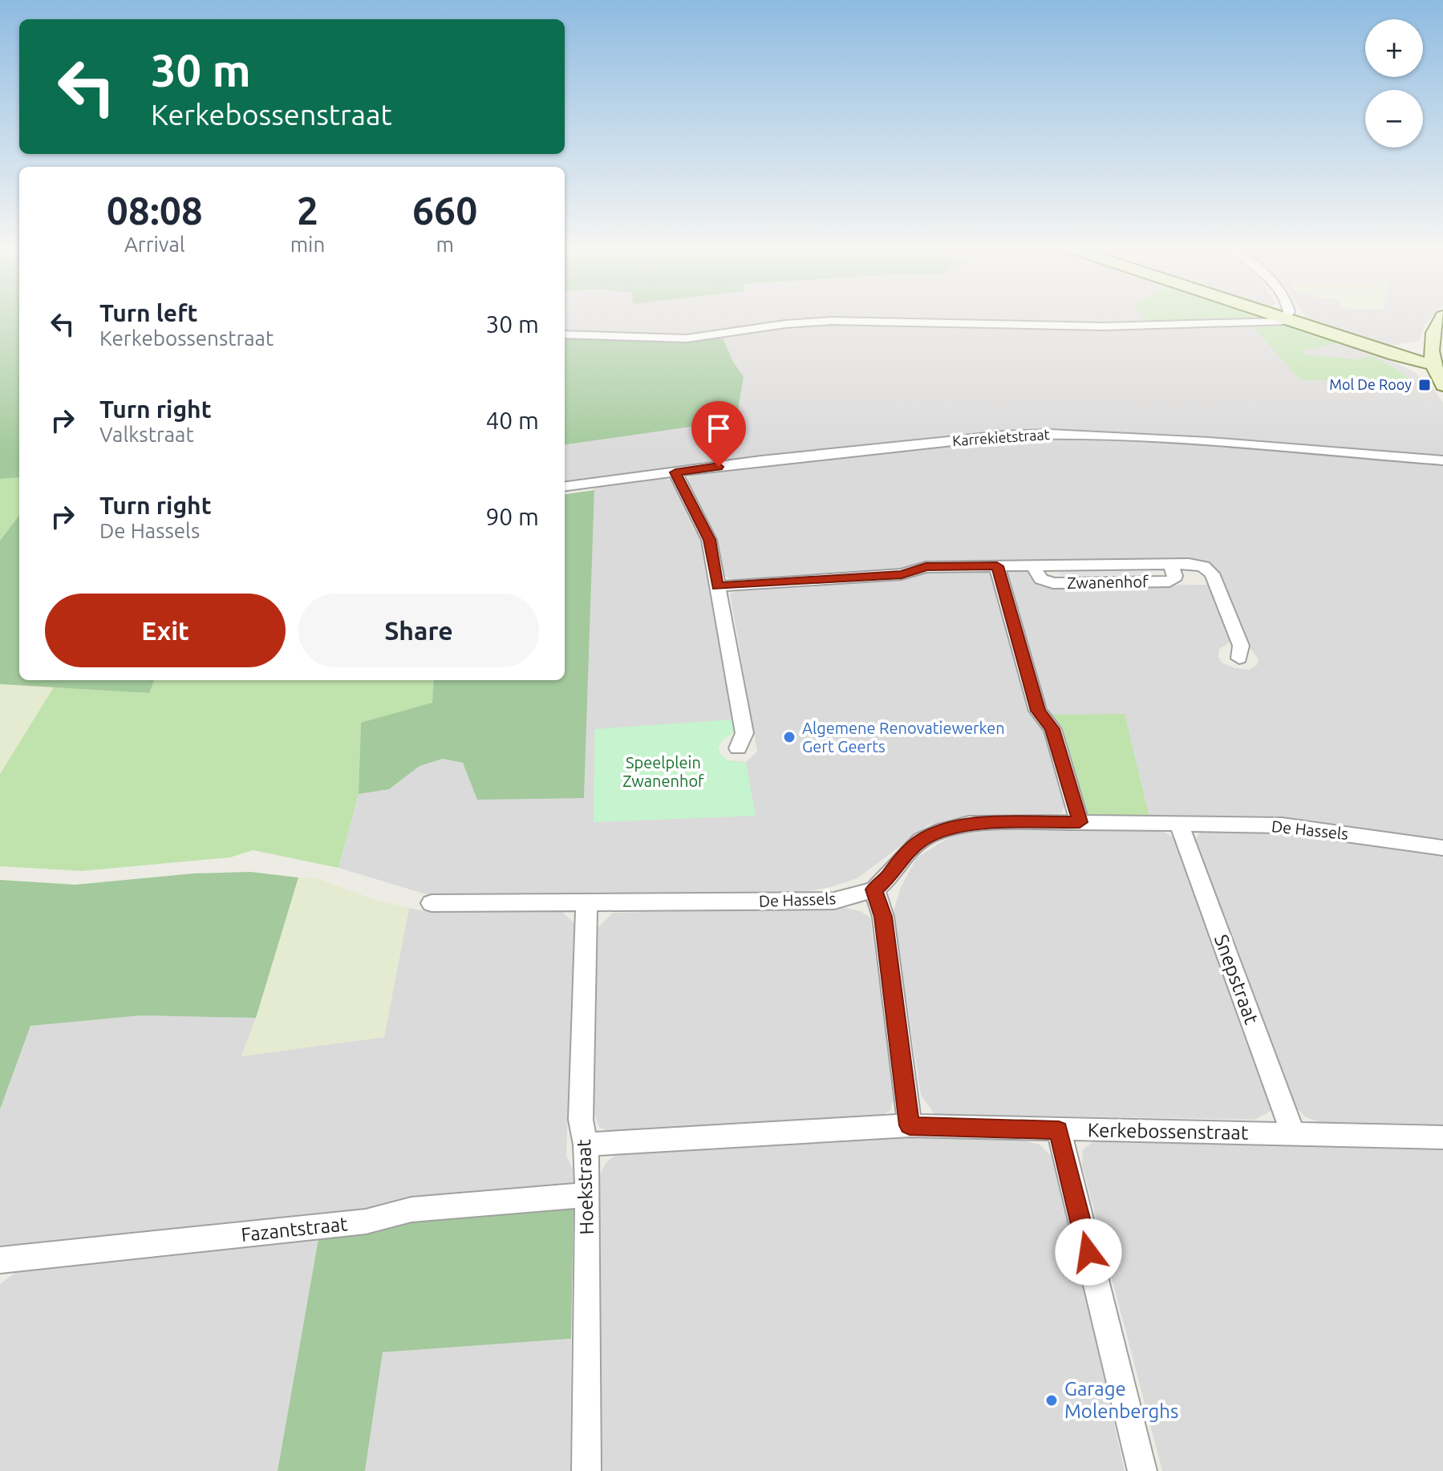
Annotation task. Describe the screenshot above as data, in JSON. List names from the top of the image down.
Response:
{
  "streets": {
    "street": [
      "Karrekietstraat",
      "Zwanenhof",
      "De Hassels",
      "Snepstraat",
      "Kerkebossenstraat",
      "Hoekstraat",
      "Fazantstraat"
    ]
  },
  "crossings": [
    ["De Hassels", "Snepstraat"],
    ["De Hassels", "Hoekstraat"],
    ["Snepstraat", "Kerkebossenstraat"],
    ["Kerkebossenstraat", "Hoekstraat"],
    ["Hoekstraat", "Fazantstraat"]
  ],
  "parks": ["Speelplein Zwanenhof"],
  "places": {
    "transit": ["Mol De Rooy"],
    "other": ["Algemene Renovatiewerken Gert Geerts", "Garage Molenberghs"]
  },
  "page": {
    "map_buttons": ["+", "−"],
    "turn": ["30 m", "Kerkebossenstraat"],
    "eta": [
      "08:08",
      "Arrival",
      "2",
      "min",
      "660",
      "m"
    ],
    "list": [
      {
        "name": "Turn left",
        "note": "Kerkebossenstraat",
        "value": "30 m"
      },
      {
        "name": "Turn right",
        "note": "Valkstraat",
        "value": "40 m"
      },
      {
        "name": "Turn right",
        "note": "De Hassels",
        "value": "90 m"
      }
    ],
    "buttons": ["Exit", "Share"]
  }
}
